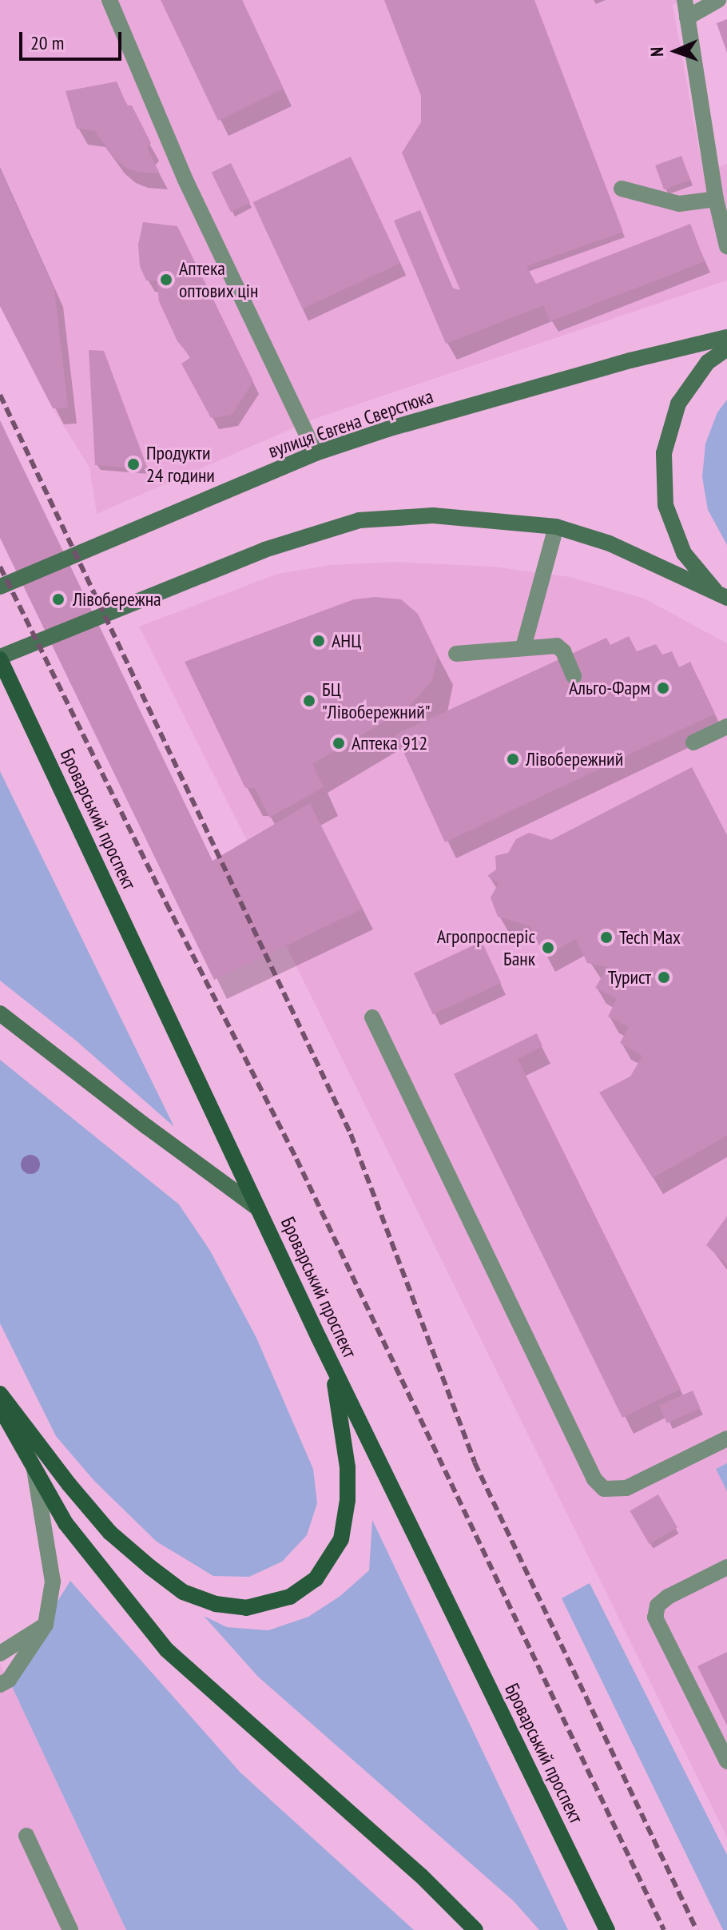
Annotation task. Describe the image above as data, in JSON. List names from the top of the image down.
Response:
{
  "streets": {
    "main road": ["вулиця Євгена Сверстюка", "Броварський проспект"]
  },
  "places": [
    "Аптека оптових цін",
    "Продукти 24 години",
    "Лівобережна",
    "АНЦ",
    "Альго-Фарм",
    "БЦ \"Лівобережний\"",
    "Аптека 912",
    "Лівобережний",
    "Tech Max",
    "Агропросперіс Банк",
    "Турист"
  ],
  "scale_bar": "20 m",
  "north": "left"
}
